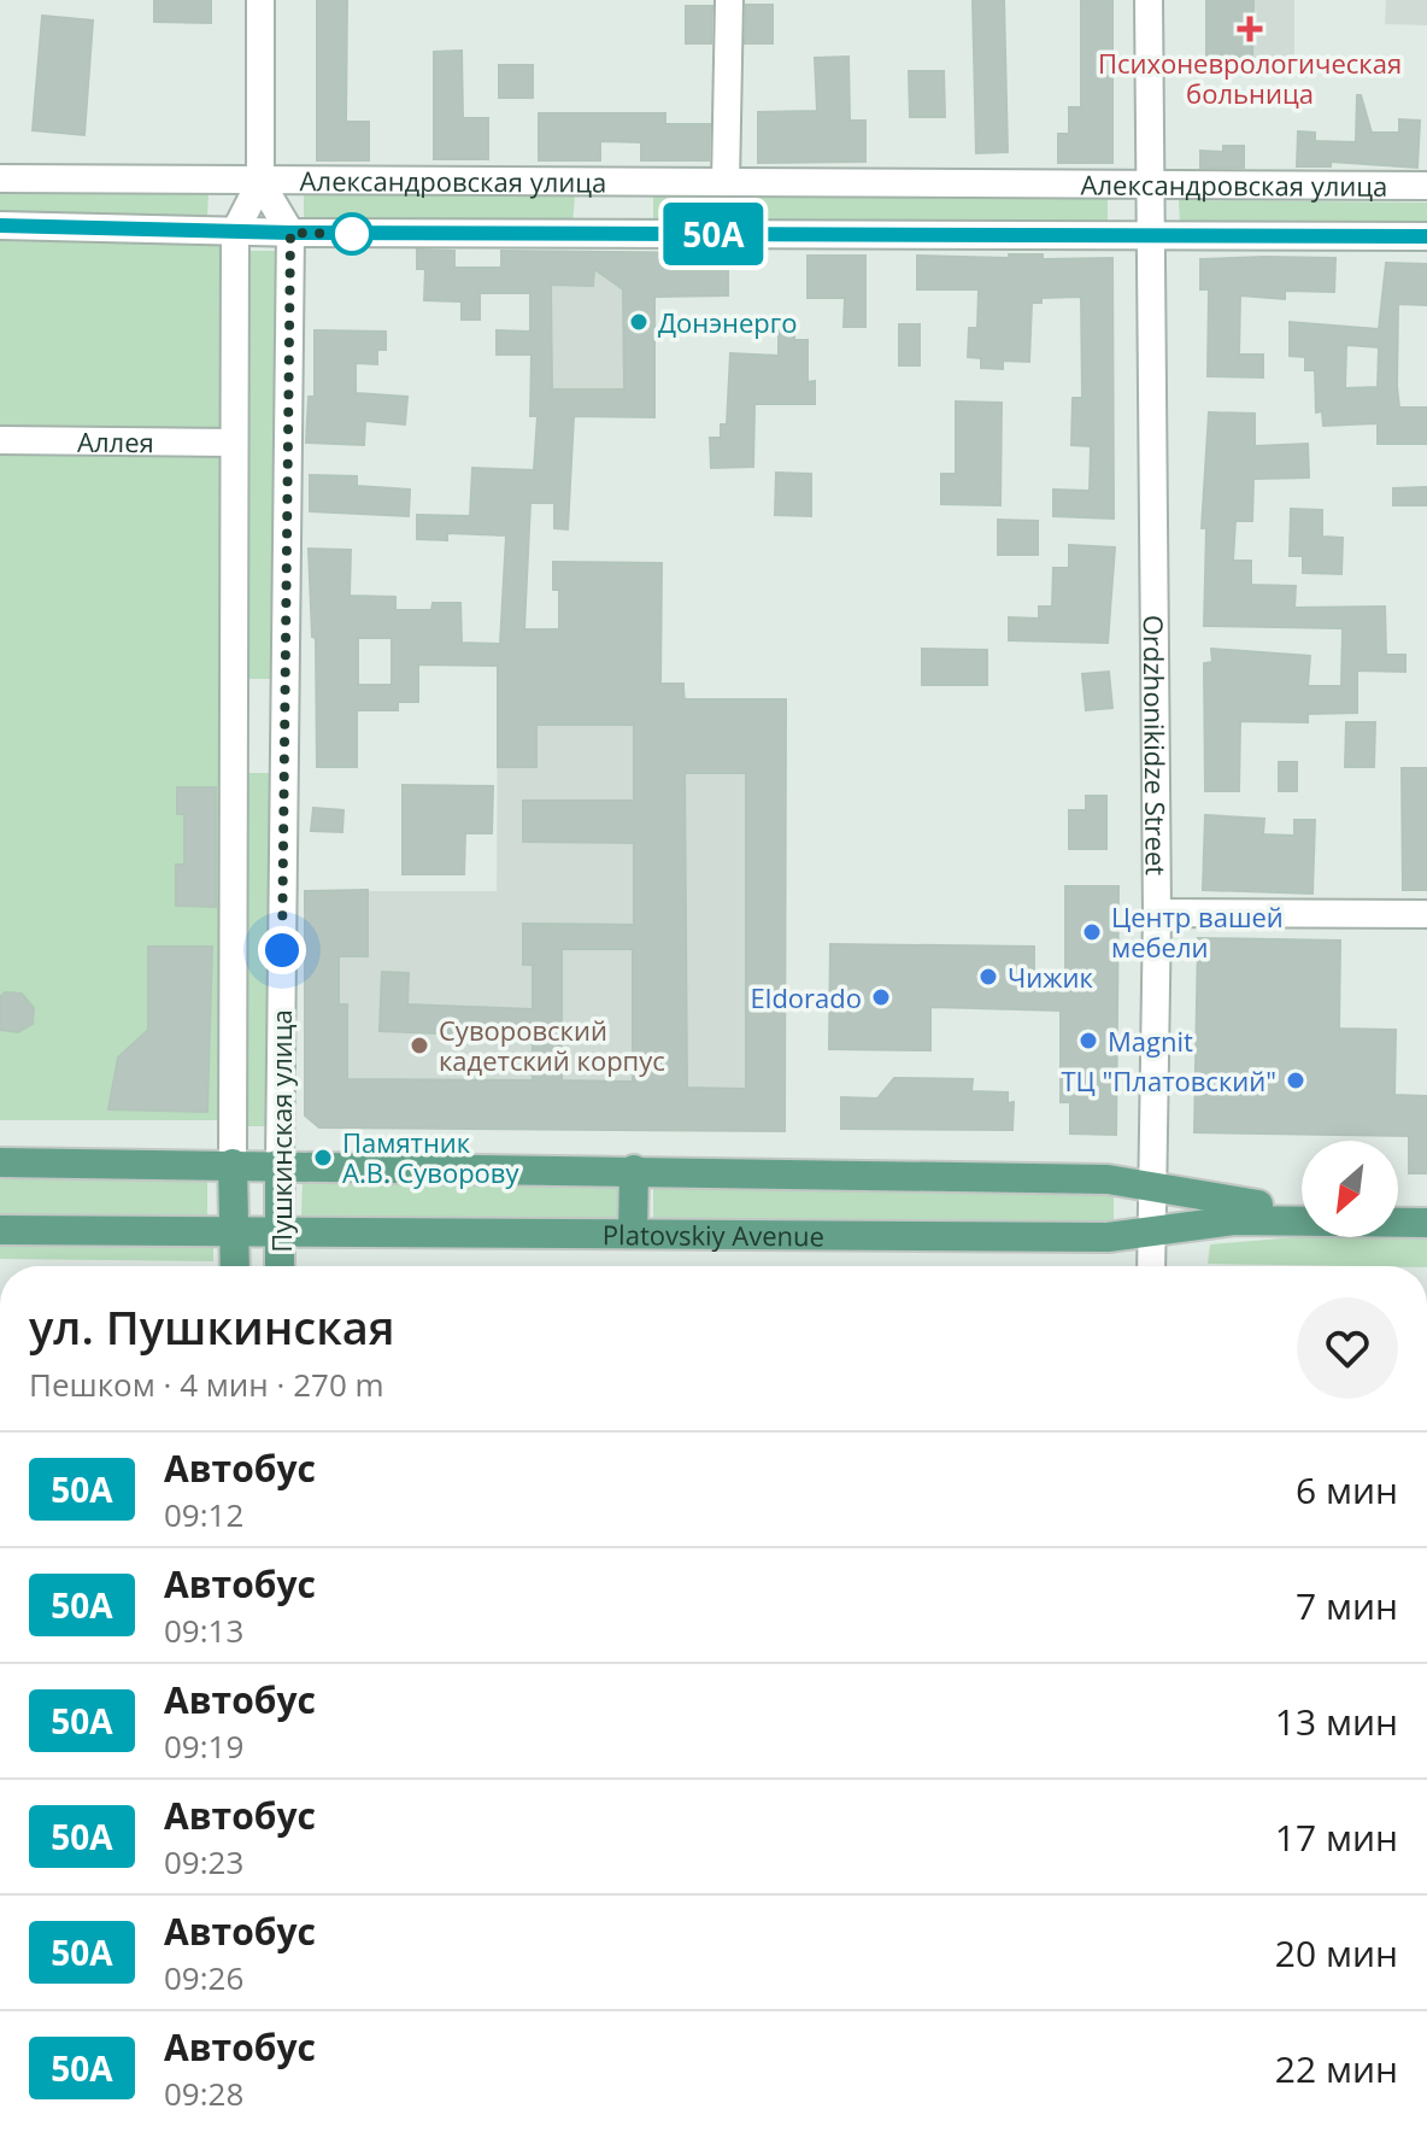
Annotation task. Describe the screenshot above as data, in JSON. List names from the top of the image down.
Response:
{
  "streets": {
    "main road": ["Пушкинская улица", "Platovskiy Avenue"],
    "street": ["Александровская улица", "Аллея", "Ordzhonikidze Street"]
  },
  "crossings": [
    ["Александровская улица", "Ordzhonikidze Street"],
    ["Александровская улица", "Пушкинская улица"],
    ["Аллея", "Пушкинская улица"],
    ["Ordzhonikidze Street", "Platovskiy Avenue"],
    ["Пушкинская улица", "Platovskiy Avenue"]
  ],
  "places": {
    "health": ["Психоневрологическая больница"],
    "other": [
      "Донэнерго",
      "Центр вашей мебели",
      "Чижик",
      "Eldorado",
      "Magnit",
      "Суворовский кадетский корпус",
      "ТЦ \"Платовский\"",
      "Памятник А.В. Суворову"
    ]
  },
  "lines": ["bus line 50А"],
  "north": "bottom left",
  "page": {
    "on_map": "50А",
    "heading": ["ул. Пушкинская", "Пешком · 4 мин · 270 m"],
    "list": [
      {
        "mark": "50А",
        "name": "Автобус",
        "note": "09:12",
        "value": "6 мин"
      },
      {
        "mark": "50А",
        "name": "Автобус",
        "note": "09:13",
        "value": "7 мин"
      },
      {
        "mark": "50А",
        "name": "Автобус",
        "note": "09:19",
        "value": "13 мин"
      },
      {
        "mark": "50А",
        "name": "Автобус",
        "note": "09:23",
        "value": "17 мин"
      },
      {
        "mark": "50А",
        "name": "Автобус",
        "note": "09:26",
        "value": "20 мин"
      },
      {
        "mark": "50А",
        "name": "Автобус",
        "note": "09:28",
        "value": "22 мин"
      }
    ]
  }
}
